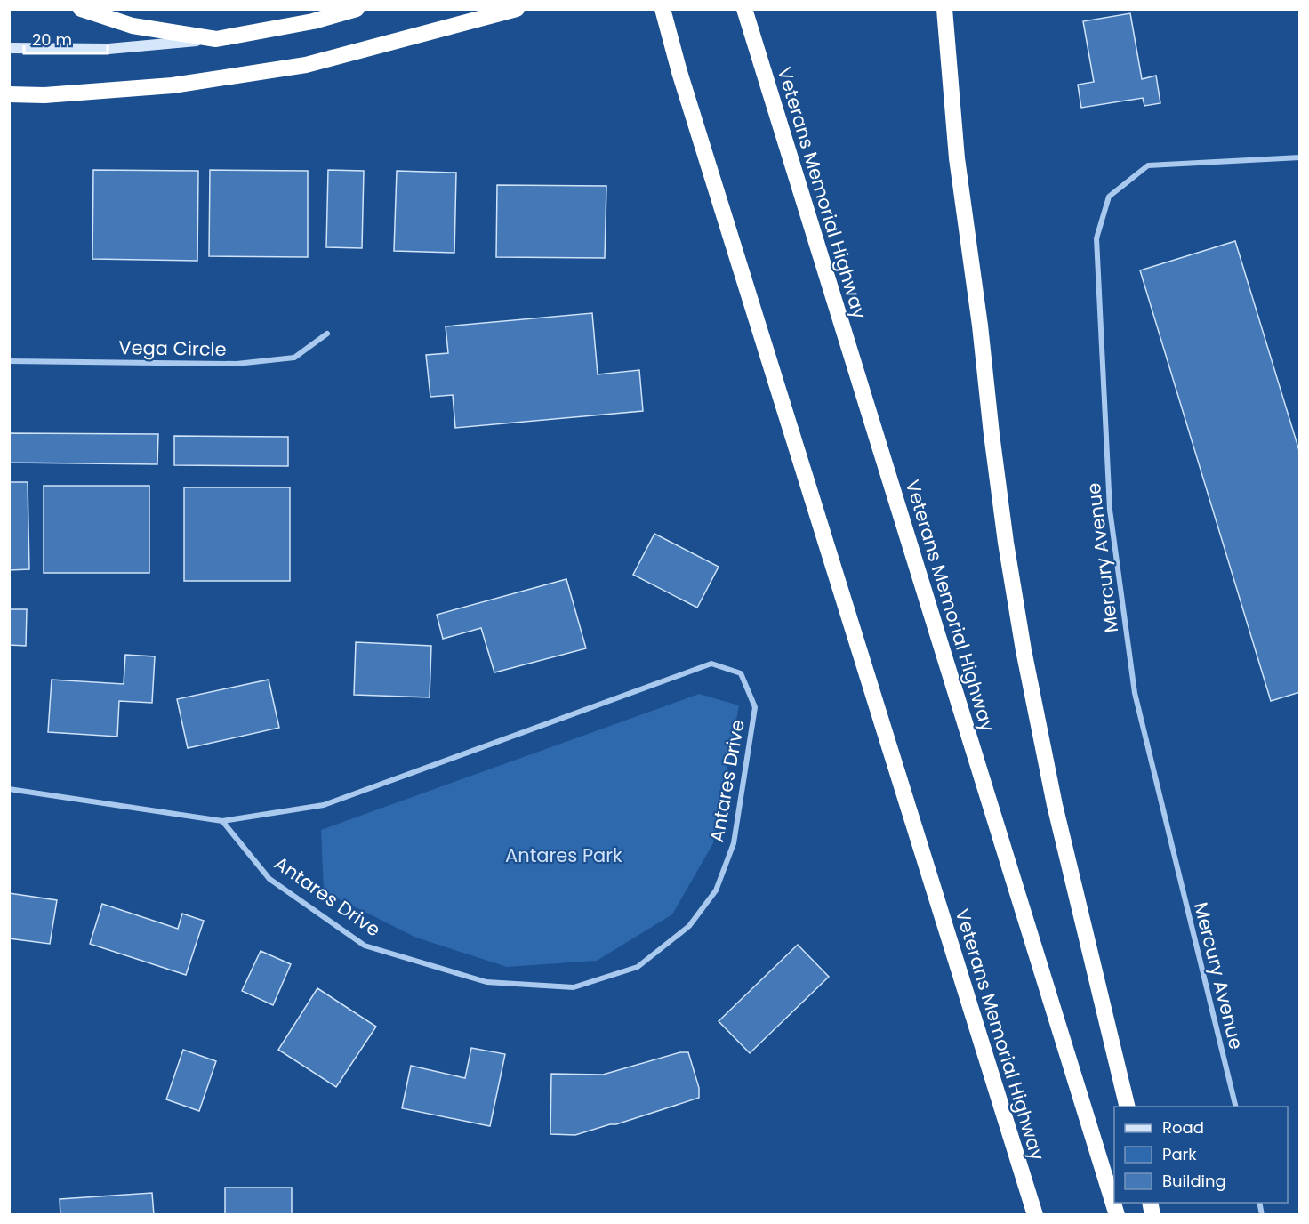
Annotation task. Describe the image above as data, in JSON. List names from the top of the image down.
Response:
{
  "streets": {
    "highway": ["Veterans Memorial Highway"],
    "street": ["Vega Circle", "Mercury Avenue", "Antares Drive"]
  },
  "parks": ["Antares Park"],
  "legend": ["Road", "Park", "Building"],
  "scale_bar": "20 m"
}
